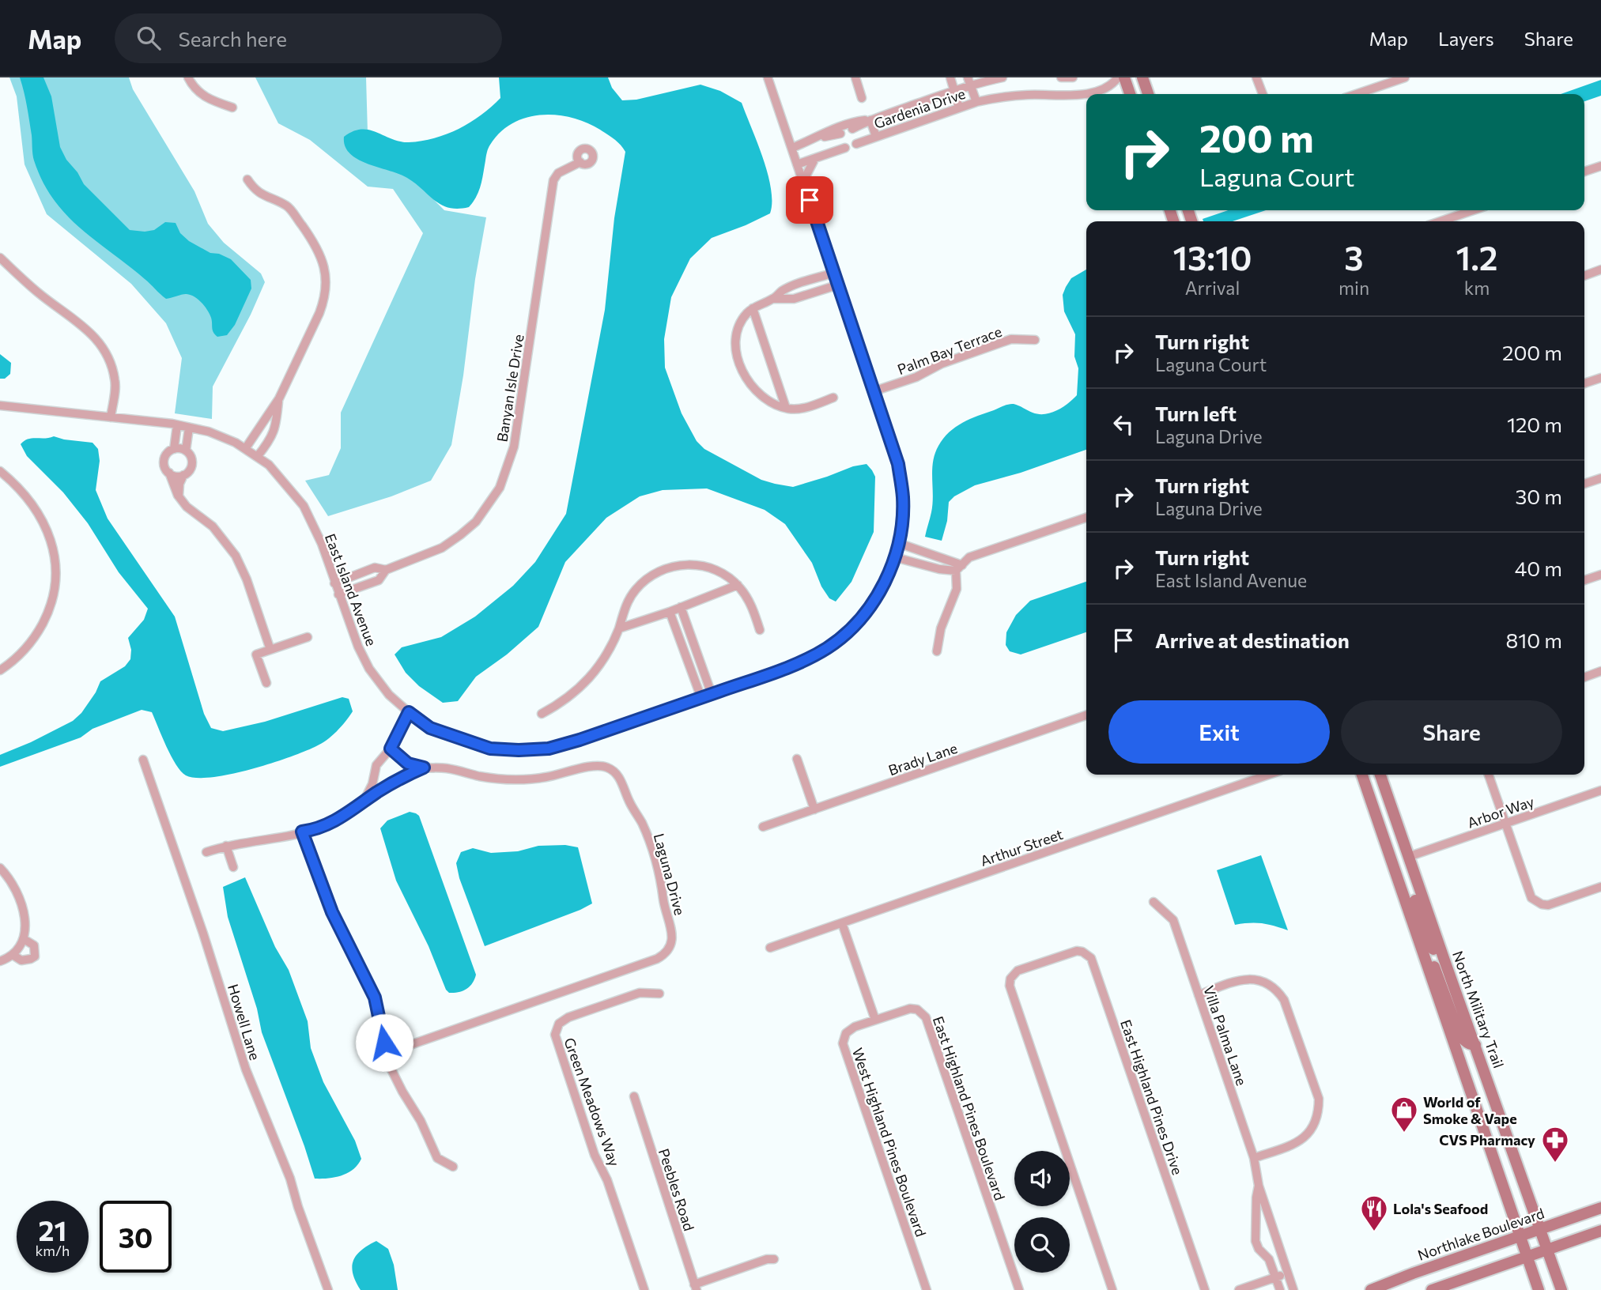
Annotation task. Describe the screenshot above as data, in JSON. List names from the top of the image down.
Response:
{
  "streets": {
    "main road": ["North Military Trail", "Northlake Boulevard"],
    "street": [
      "Gardenia Drive",
      "Palm Bay Terrace",
      "Banyan Isle Drive",
      "East Island Avenue",
      "Brady Lane",
      "Arbor Way",
      "Arthur Street",
      "Laguna Drive",
      "Howell Lane",
      "Villa Palma Lane",
      "East Highland Pines Drive",
      "Green Meadows Way",
      "East Highland Pines Boulevard",
      "West Highland Pines Boulevard",
      "Peebles Road"
    ]
  },
  "crossings": [
    ["Gardenia Drive", "East Island Avenue"],
    ["Palm Bay Terrace", "East Island Avenue"],
    ["Banyan Isle Drive", "East Island Avenue"],
    ["Arbor Way", "North Military Trail"],
    ["North Military Trail", "Northlake Boulevard"],
    ["East Highland Pines Boulevard", "West Highland Pines Boulevard"]
  ],
  "places": {
    "shop": ["World of Smoke & Vape"],
    "pharmacy": ["CVS Pharmacy"],
    "restaurant": ["Lola's Seafood"]
  },
  "page": {
    "header": "Map",
    "search": "Search here",
    "nav": ["Map", "Layers", "Share"],
    "turn": ["200 m", "Laguna Court"],
    "eta": [
      "13:10",
      "Arrival",
      "3",
      "min",
      "1.2",
      "km"
    ],
    "list": [
      {
        "name": "Turn right",
        "note": "Laguna Court",
        "value": "200 m"
      },
      {
        "name": "Turn left",
        "note": "Laguna Drive",
        "value": "120 m"
      },
      {
        "name": "Turn right",
        "note": "Laguna Drive",
        "value": "30 m"
      },
      {
        "name": "Turn right",
        "note": "East Island Avenue",
        "value": "40 m"
      },
      {
        "name": "Arrive at destination",
        "value": "810 m"
      }
    ],
    "buttons": ["Exit", "Share"],
    "speed": "21 km/h",
    "limit": "30"
  }
}
